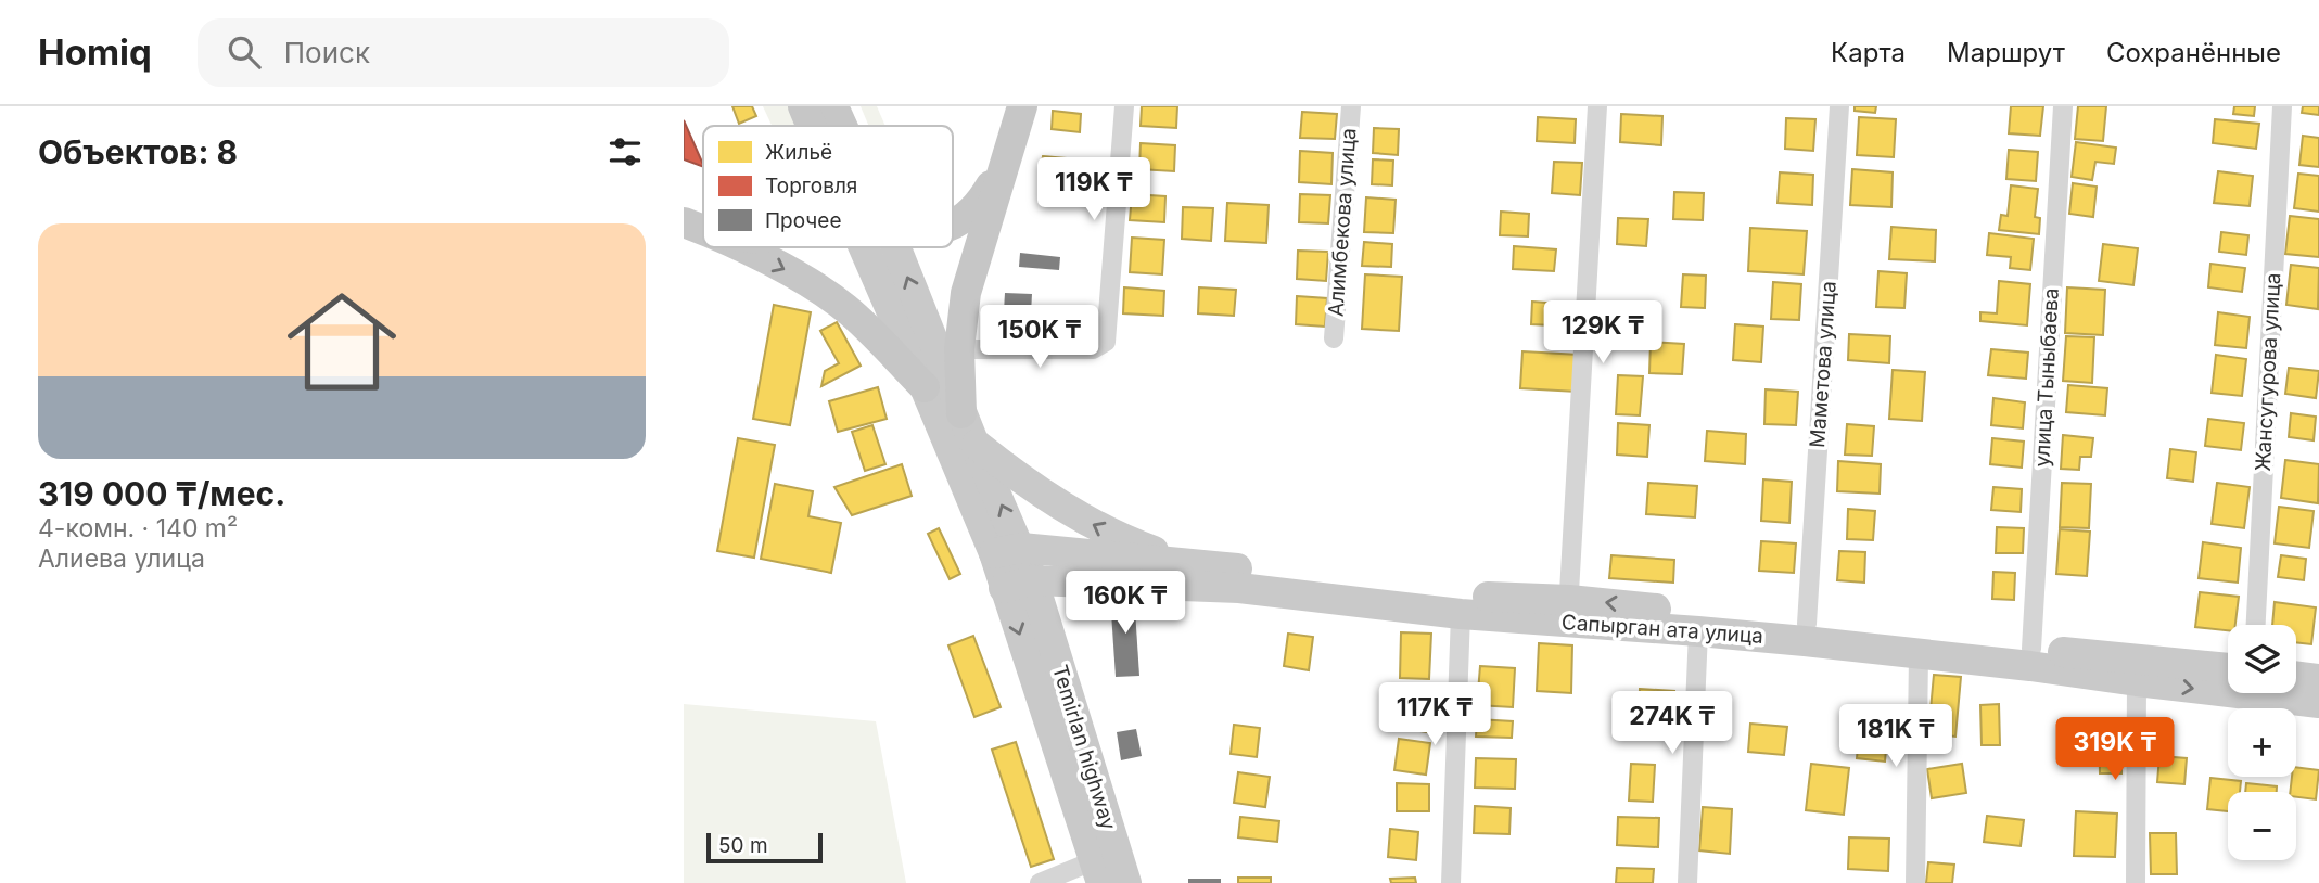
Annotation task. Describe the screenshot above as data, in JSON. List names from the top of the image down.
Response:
{
  "streets": {
    "highway": ["Temirlan highway"],
    "main road": ["Сапырган ата улица"],
    "street": [
      "Алимбекова улица",
      "Маметова улица",
      "Жансугурова улица",
      "улица Тыныбаева"
    ]
  },
  "crossings": [
    ["Маметова улица", "Сапырган ата улица"],
    ["улица Тыныбаева", "Сапырган ата улица"],
    ["Сапырган ата улица", "Temirlan highway"]
  ],
  "legend": ["Жильё", "Торговля", "Прочее"],
  "scale_bar": "50 m",
  "page": {
    "header": "Homiq",
    "search": "Поиск",
    "nav": ["Карта", "Маршрут", "Сохранённые"],
    "heading": "Объектов: 8",
    "price": [
      "119K ₸",
      "129K ₸",
      "150K ₸",
      "160K ₸",
      "117K ₸",
      "274K ₸",
      "181K ₸",
      "319K ₸"
    ],
    "list": [
      {
        "name": "319 000 ₸/мес.",
        "note": "4-комн. · 140 m² · Алиева улица"
      }
    ],
    "map_buttons": ["+", "−"],
    "scale": "50 m"
  }
}
